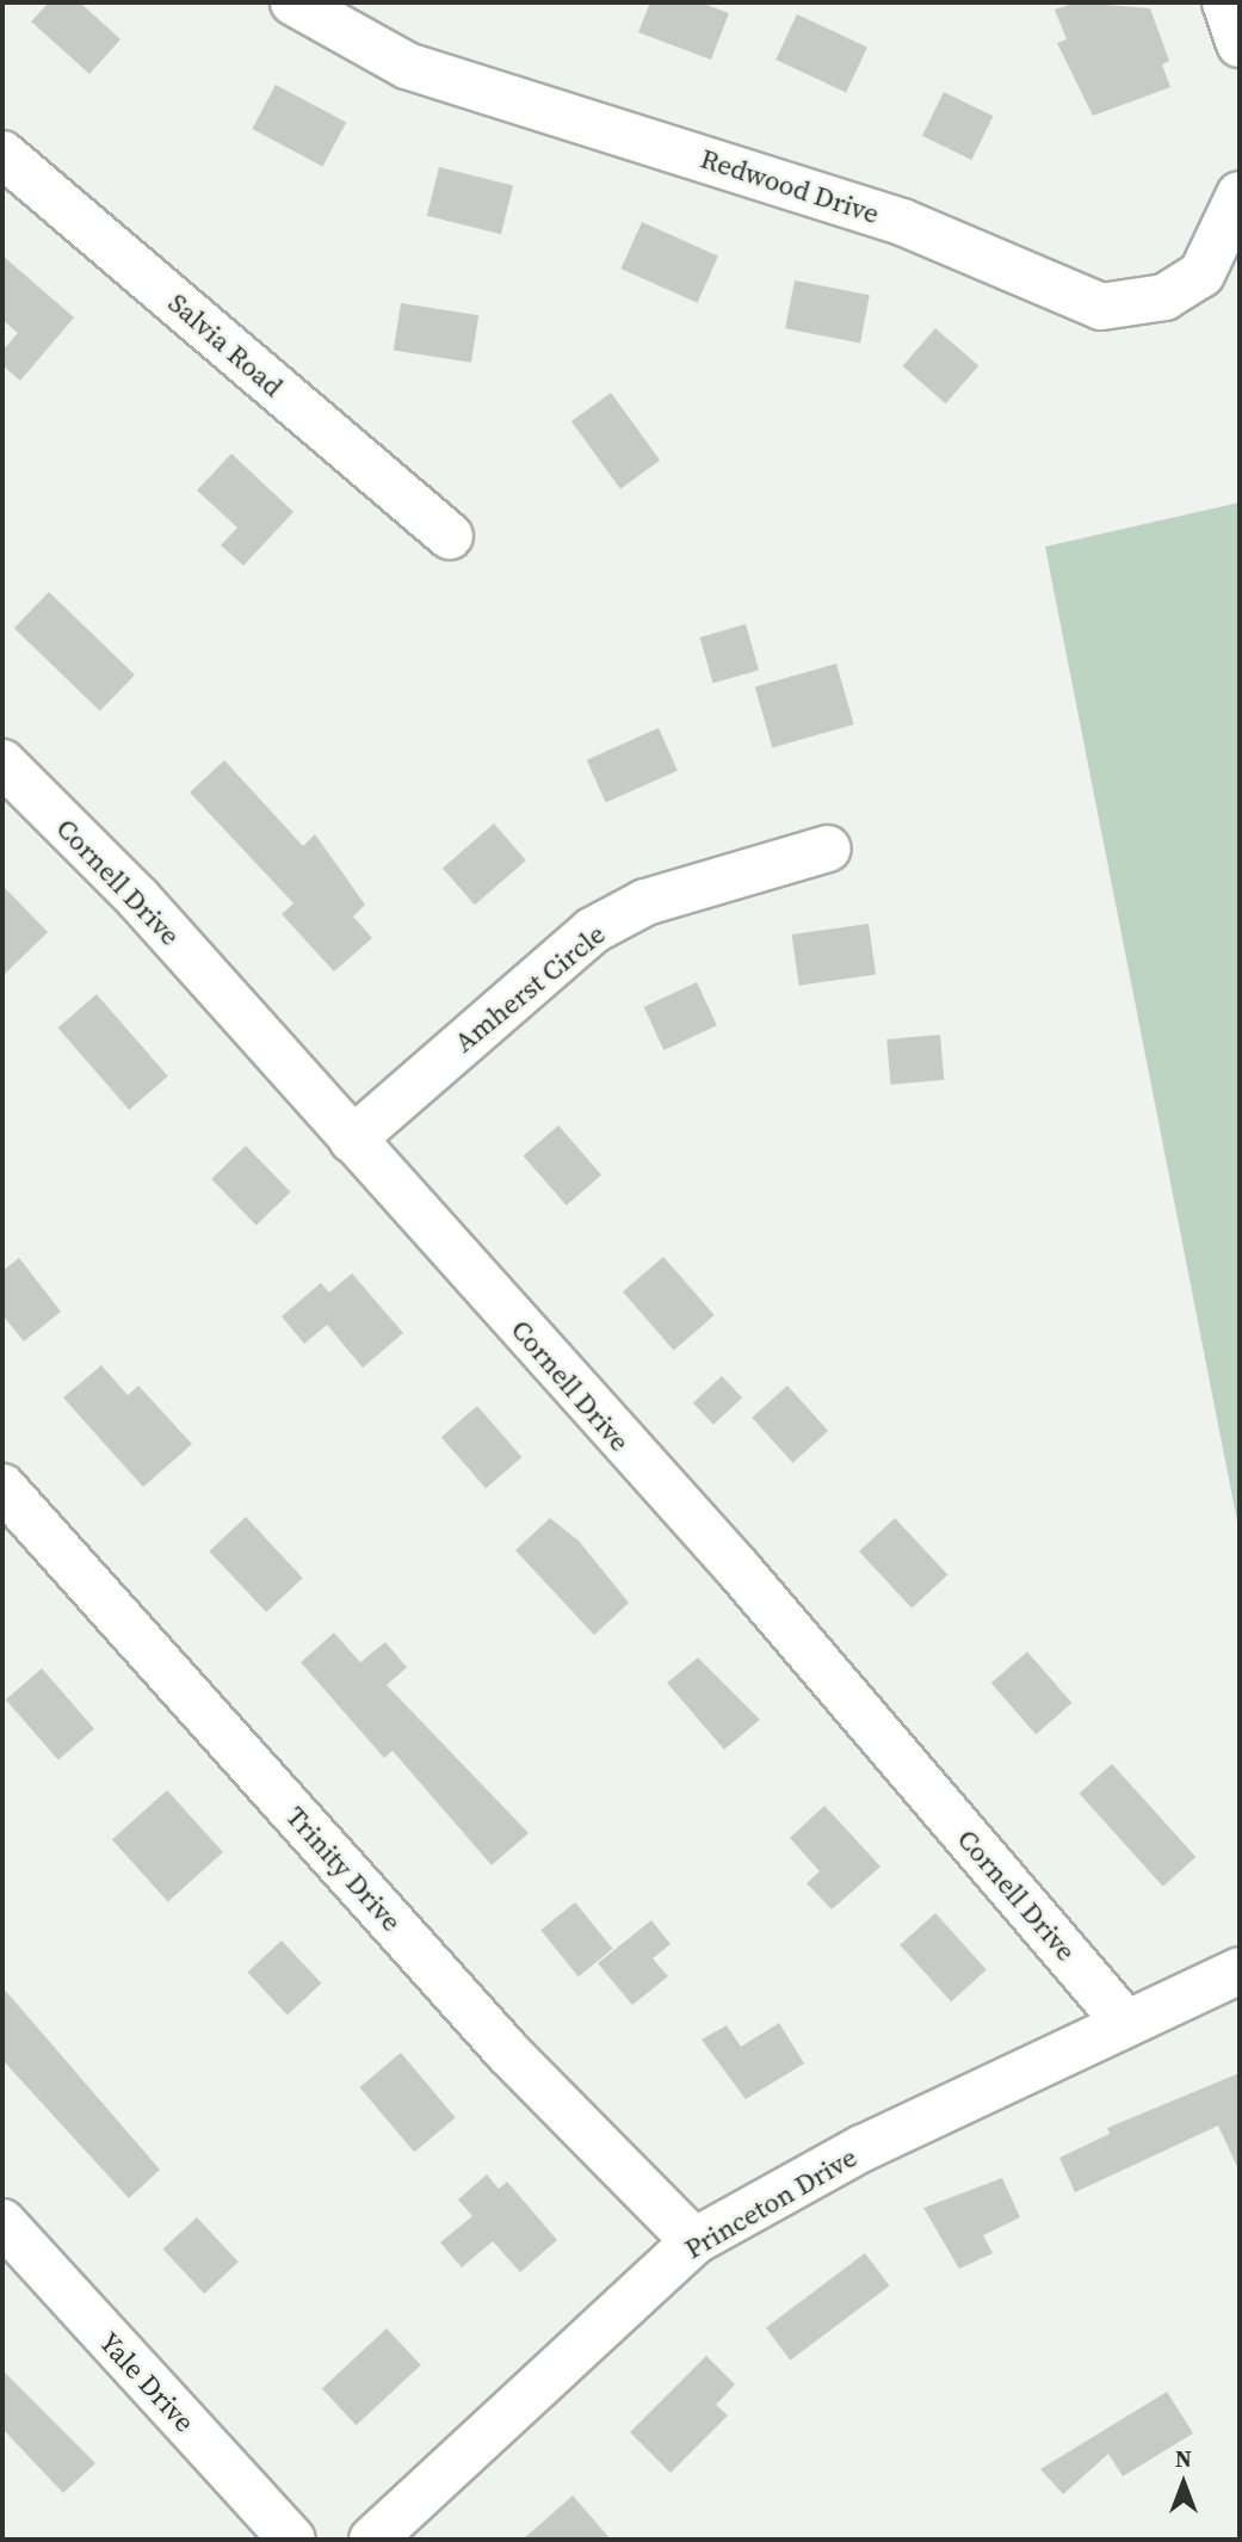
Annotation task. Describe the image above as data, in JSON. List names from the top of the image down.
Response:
{
  "streets": {
    "street": [
      "Redwood Drive",
      "Salvia Road",
      "Cornell Drive",
      "Amherst Circle",
      "Trinity Drive",
      "Princeton Drive",
      "Yale Drive"
    ]
  },
  "crossings": [
    ["Cornell Drive", "Amherst Circle"],
    ["Cornell Drive", "Princeton Drive"],
    ["Trinity Drive", "Princeton Drive"]
  ],
  "north": "top"
}
